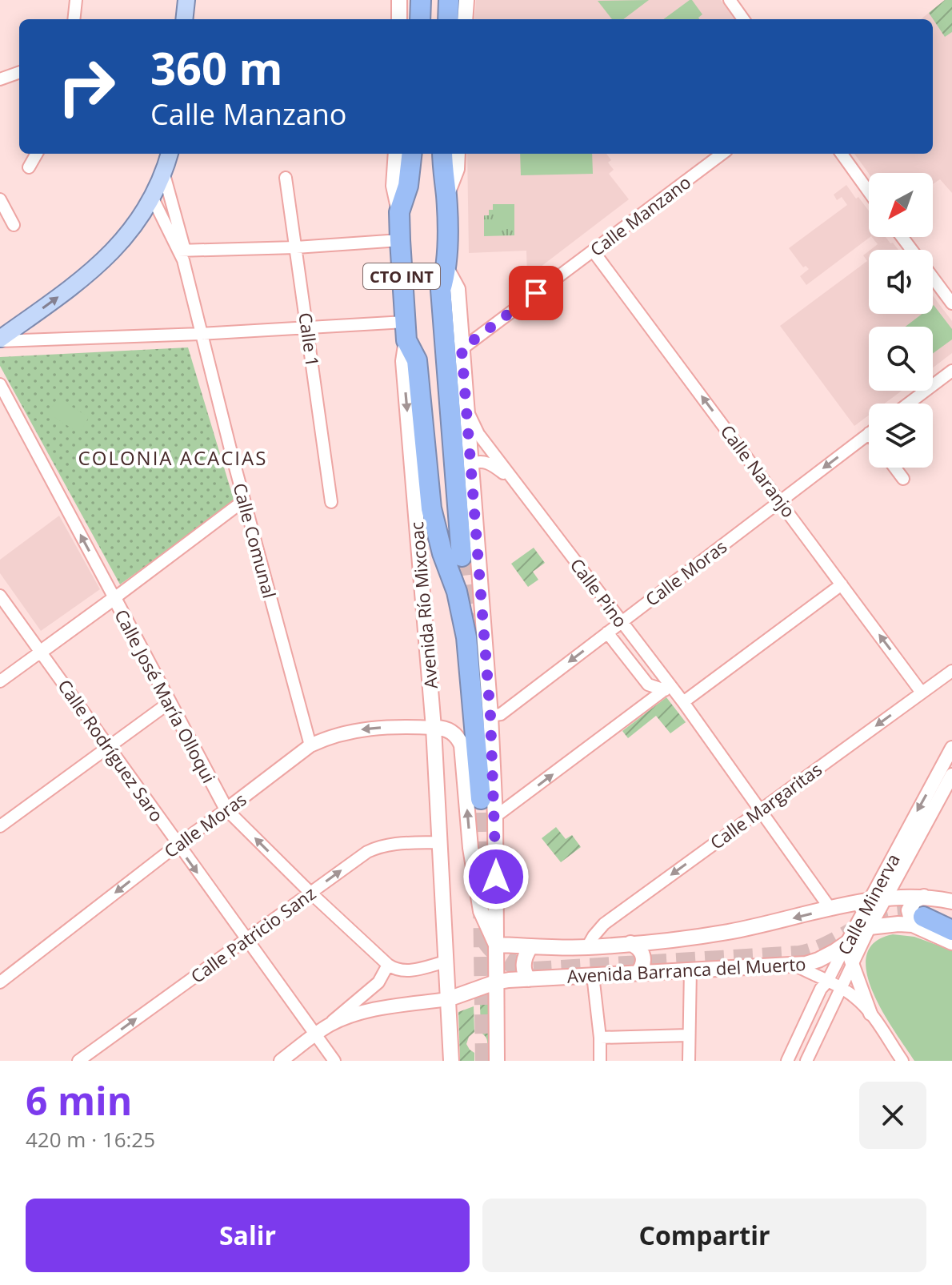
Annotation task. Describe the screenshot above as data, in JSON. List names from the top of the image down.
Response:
{
  "streets": {
    "highway": ["CTO INT", "Avenida Río Mixcoac"],
    "main road": ["Avenida Barranca del Muerto"],
    "street": [
      "Calle Manzano",
      "Calle 1",
      "Calle Naranjo",
      "Calle Comunal",
      "Calle Moras",
      "Calle Pino",
      "Calle José María Olloqui",
      "Calle Rodríguez Saro",
      "Calle Margaritas",
      "Calle Minerva",
      "Calle Patricio Sanz"
    ]
  },
  "crossings": [
    ["Calle Manzano", "CTO INT"],
    ["Calle Manzano", "Calle Naranjo"],
    ["CTO INT", "Calle Moras"],
    ["CTO INT", "Calle Pino"],
    ["CTO INT", "Avenida Río Mixcoac"],
    ["CTO INT", "Avenida Barranca del Muerto"],
    ["Calle Naranjo", "Calle Moras"],
    ["Calle Naranjo", "Calle Margaritas"],
    ["Calle Comunal", "Calle Moras"],
    ["Calle Moras", "Calle Pino"],
    ["Calle Moras", "Avenida Río Mixcoac"],
    ["Calle Moras", "Calle José María Olloqui"],
    ["Calle Moras", "Calle Rodríguez Saro"],
    ["Calle Pino", "Calle Margaritas"],
    ["Calle Pino", "Avenida Barranca del Muerto"],
    ["Avenida Río Mixcoac", "Calle Patricio Sanz"],
    ["Avenida Río Mixcoac", "Avenida Barranca del Muerto"],
    ["Calle José María Olloqui", "Calle Patricio Sanz"],
    ["Calle Rodríguez Saro", "Calle Patricio Sanz"],
    ["Calle Margaritas", "Avenida Barranca del Muerto"],
    ["Calle Minerva", "Avenida Barranca del Muerto"]
  ],
  "one_way": [
    "Calle Naranjo",
    "Calle José María Olloqui",
    "Calle Margaritas",
    "Calle Patricio Sanz"
  ],
  "districts": ["COLONIA ACACIAS"],
  "north": "bottom left",
  "page": {
    "turn": ["360 m", "Calle Manzano"],
    "heading": ["6 min", "420 m · 16:25"],
    "buttons": ["Salir", "Compartir"]
  }
}
